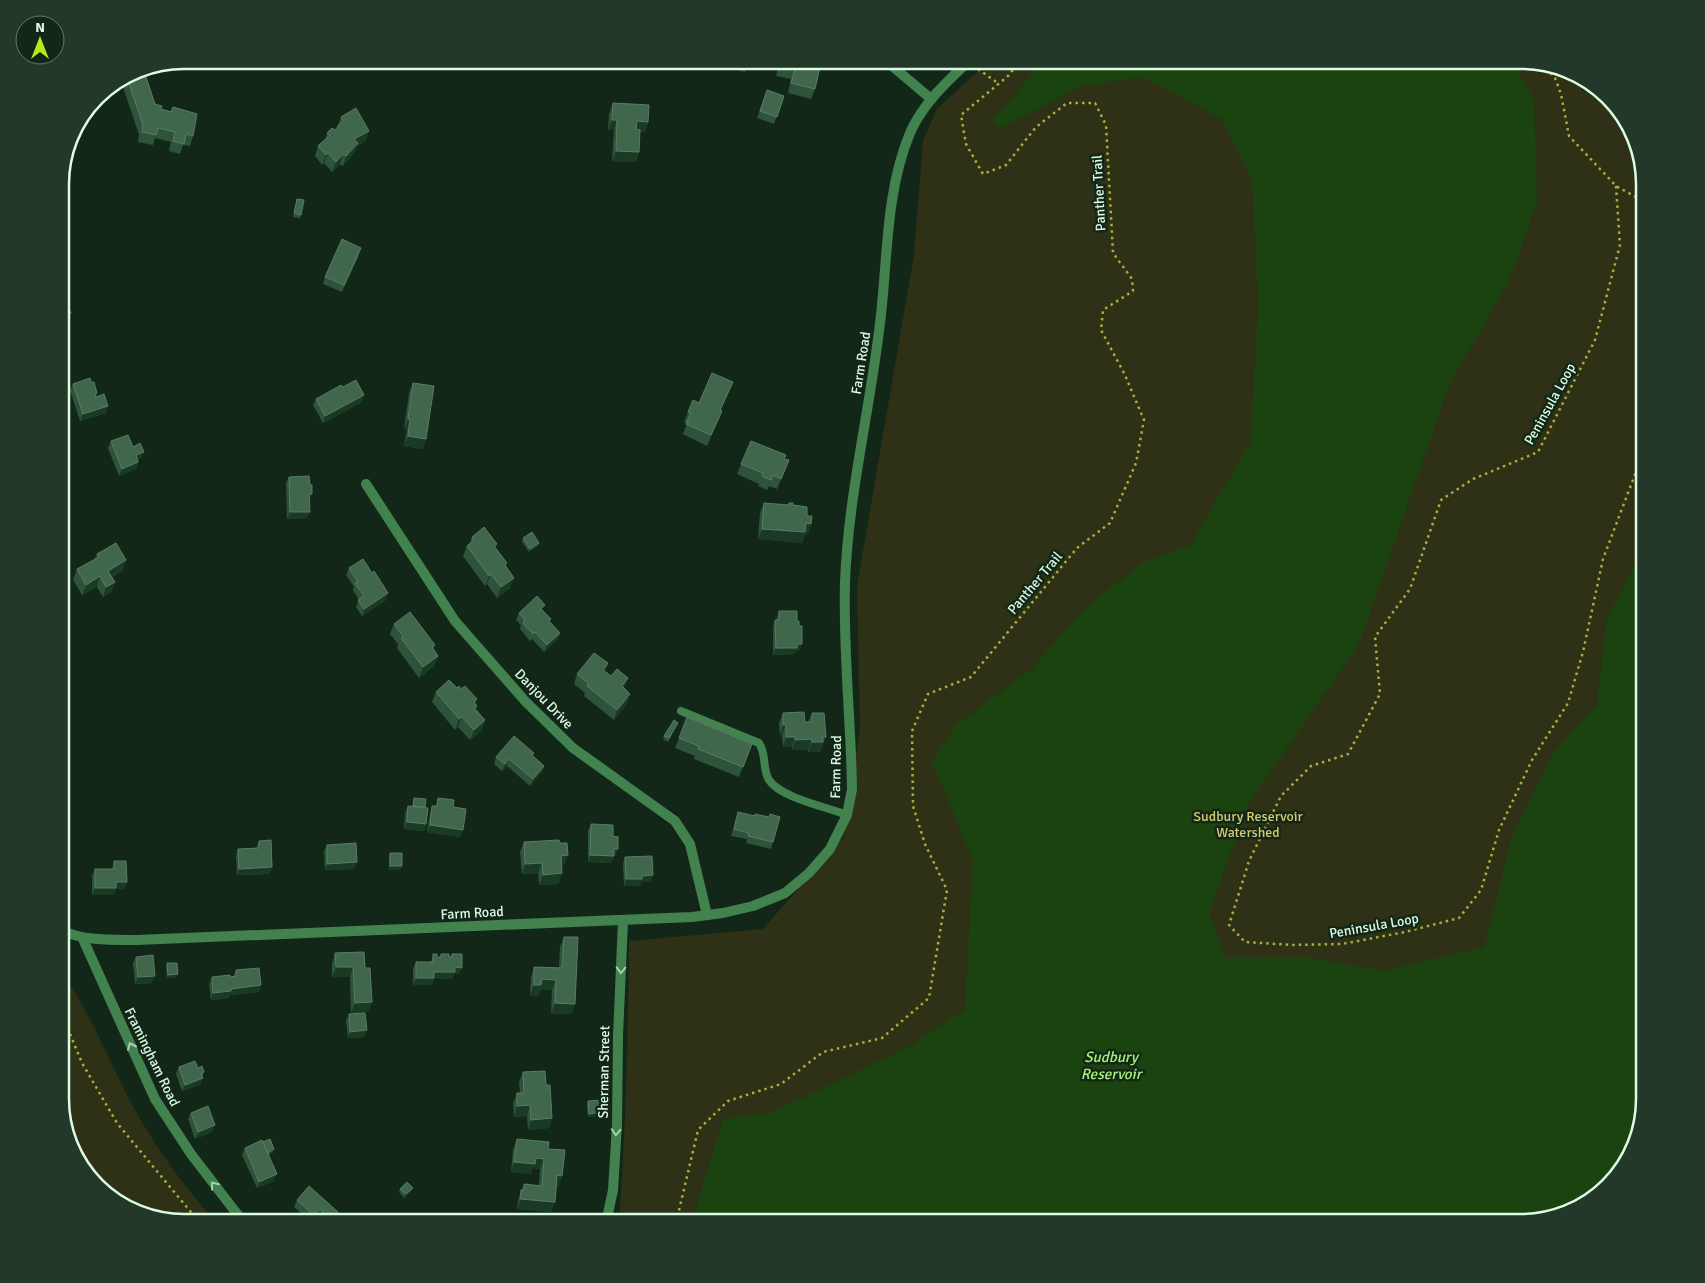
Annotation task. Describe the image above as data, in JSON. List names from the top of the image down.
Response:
{
  "streets": {
    "street": [
      "Farm Road",
      "Danjou Drive",
      "Framingham Road",
      "Sherman Street"
    ],
    "path": ["Panther Trail", "Peninsula Loop"]
  },
  "crossings": [
    ["Farm Road", "Danjou Drive"],
    ["Farm Road", "Framingham Road"],
    ["Farm Road", "Sherman Street"]
  ],
  "one_way": ["Framingham Road", "Sherman Street"],
  "water": ["Sudbury Reservoir"],
  "parks": ["Sudbury Reservoir Watershed"],
  "north": "top"
}
